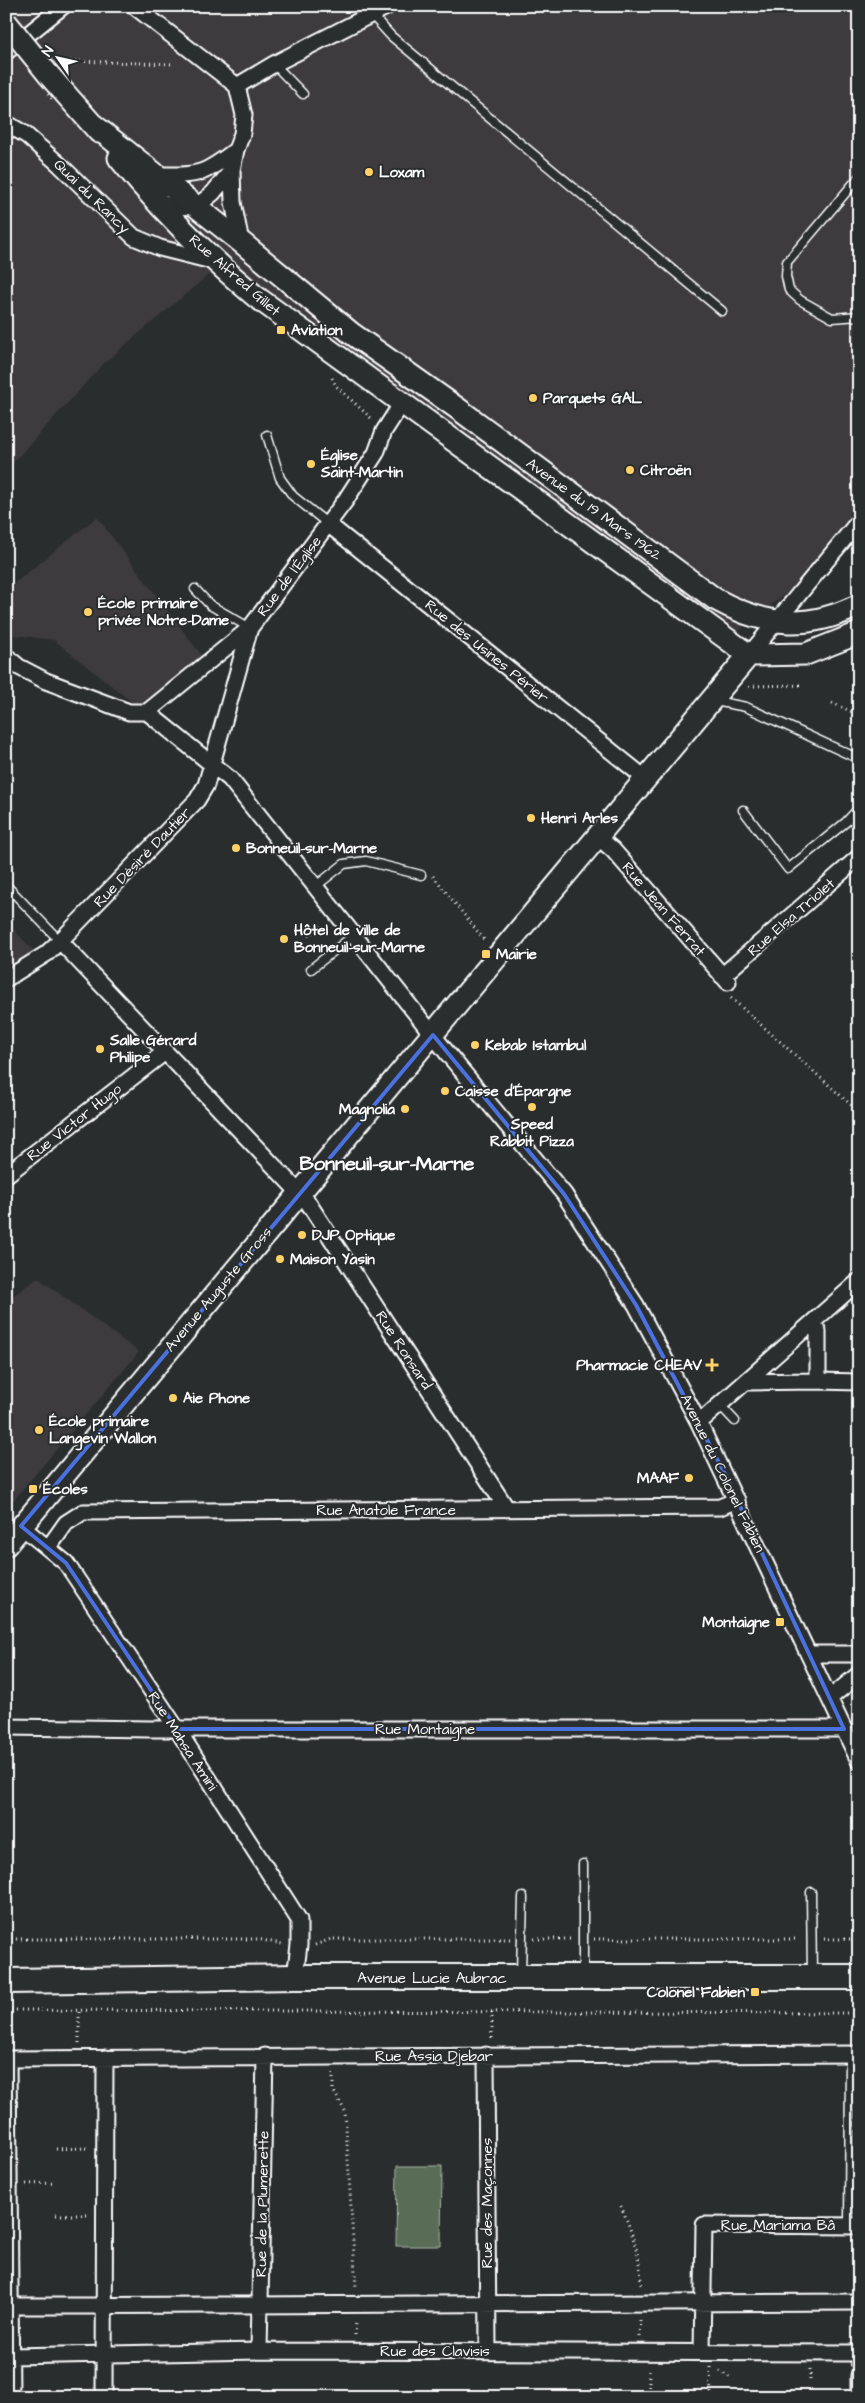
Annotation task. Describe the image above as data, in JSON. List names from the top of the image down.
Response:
{
  "streets": {
    "main road": [
      "Rue Alfred Gillet",
      "Avenue du 19 Mars 1962",
      "Avenue Auguste Gross",
      "Avenue Lucie Aubrac"
    ],
    "street": [
      "Quai du Rancy",
      "Rue de l'Église",
      "Rue des Usines Périer",
      "Rue Désiré Dautier",
      "Rue Jean Ferrat",
      "Rue Elsa Triolet",
      "Rue Victor Hugo",
      "Rue Ronsard",
      "Avenue du Colonel Fabien",
      "Rue Anatole France",
      "Rue Montaigne",
      "Rue Mahsa Amini",
      "Rue Assia Djebar",
      "Rue des Maçonnes",
      "Rue de la Plumerette",
      "Rue Mariama Bâ",
      "Rue des Clavisis"
    ]
  },
  "crossings": [
    ["Quai du Rancy", "Rue Alfred Gillet"],
    ["Rue Alfred Gillet", "Avenue du 19 Mars 1962"],
    ["Rue Alfred Gillet", "Rue de l'Église"],
    ["Avenue du 19 Mars 1962", "Rue de l'Église"],
    ["Avenue du 19 Mars 1962", "Avenue Auguste Gross"],
    ["Rue de l'Église", "Rue des Usines Périer"],
    ["Rue de l'Église", "Rue Désiré Dautier"],
    ["Rue de l'Église", "Avenue du Colonel Fabien"],
    ["Rue des Usines Périer", "Avenue Auguste Gross"],
    ["Rue Désiré Dautier", "Rue Ronsard"],
    ["Rue Désiré Dautier", "Avenue du Colonel Fabien"],
    ["Rue Jean Ferrat", "Rue Elsa Triolet"],
    ["Rue Jean Ferrat", "Avenue Auguste Gross"],
    ["Rue Victor Hugo", "Rue Ronsard"],
    ["Avenue Auguste Gross", "Rue Ronsard"],
    ["Avenue Auguste Gross", "Avenue du Colonel Fabien"],
    ["Avenue Auguste Gross", "Rue Mahsa Amini"],
    ["Rue Ronsard", "Rue Anatole France"],
    ["Avenue du Colonel Fabien", "Rue Anatole France"],
    ["Avenue du Colonel Fabien", "Rue Montaigne"],
    ["Rue Anatole France", "Rue Mahsa Amini"],
    ["Rue Montaigne", "Rue Mahsa Amini"],
    ["Rue Mahsa Amini", "Avenue Lucie Aubrac"],
    ["Rue Assia Djebar", "Rue des Maçonnes"],
    ["Rue Assia Djebar", "Rue de la Plumerette"],
    ["Rue des Maçonnes", "Rue des Clavisis"],
    ["Rue de la Plumerette", "Rue des Clavisis"],
    ["Rue Mariama Bâ", "Rue des Clavisis"]
  ],
  "districts": ["Bonneuil-sur-Marne"],
  "places": {
    "other": [
      "Loxam",
      "Parquets GAL",
      "Église Saint-Martin",
      "Citroën",
      "École primaire privée Notre-Dame",
      "Henri Arles",
      "Bonneuil-sur-Marne",
      "Hôtel de ville de Bonneuil-sur-Marne",
      "Kebab Istambul",
      "Salle Gérard Philipe",
      "Caisse d'Épargne",
      "Speed Rabbit Pizza",
      "Magnolia",
      "DJP Optique",
      "Maison Yasin",
      "Aie Phone",
      "École primaire Langevin Wallon",
      "MAAF"
    ],
    "transit": [
      "Aviation",
      "Mairie",
      "Écoles",
      "Montaigne",
      "Colonel Fabien"
    ],
    "health": ["Pharmacie CHEAV"]
  },
  "north": "top left"
}
